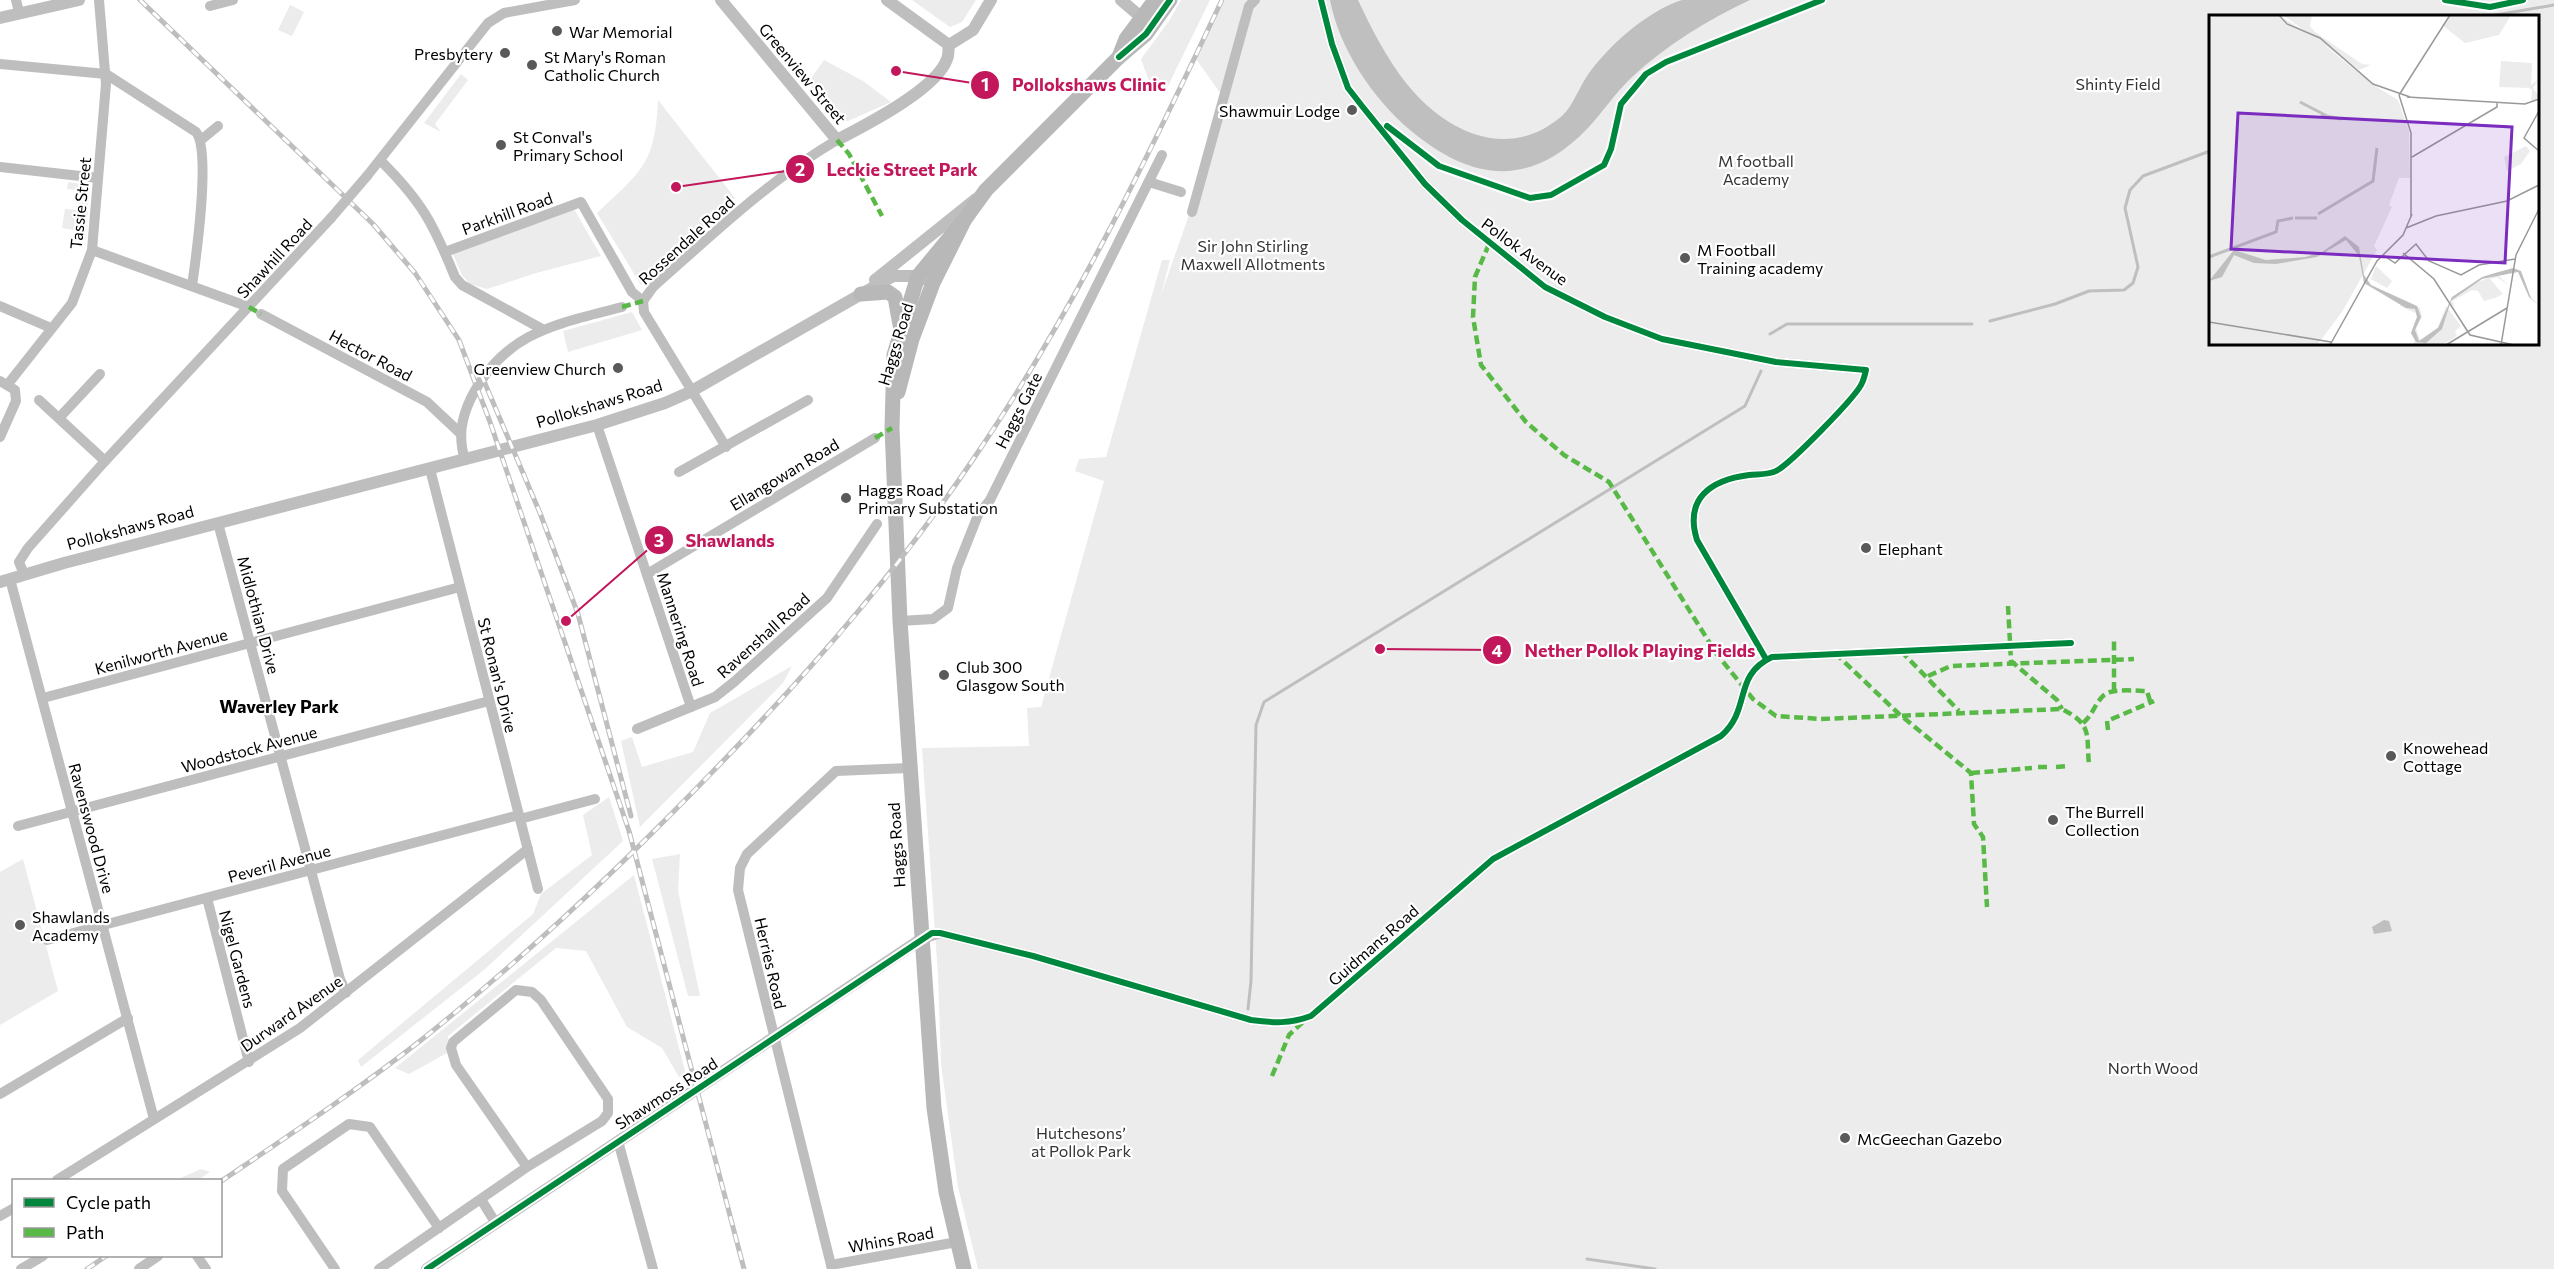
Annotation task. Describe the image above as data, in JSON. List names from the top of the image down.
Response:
{
  "streets": {
    "main road": ["Haggs Road"],
    "street": [
      "Greenview Street",
      "Tassie Street",
      "Parkhill Road",
      "Rossendale Road",
      "Pollok Avenue",
      "Shawhill Road",
      "Hector Road",
      "Pollokshaws Road",
      "Haggs Gate",
      "Ellangowan Road",
      "Midlothian Drive",
      "Mannering Road",
      "Ravenshall Road",
      "Kenilworth Avenue",
      "St Ronan's Drive",
      "Woodstock Avenue",
      "Ravenswood Drive",
      "Peveril Avenue",
      "Guidmans Road",
      "Nigel Gardens",
      "Herries Road",
      "Durward Avenue",
      "Shawmoss Road",
      "Whins Road"
    ]
  },
  "crossings": [
    ["Greenview Street", "Rossendale Road"],
    ["Parkhill Road", "Rossendale Road"],
    ["Pollok Avenue", "Guidmans Road"],
    ["Shawhill Road", "Pollokshaws Road"],
    ["Haggs Road", "Pollokshaws Road"],
    ["Haggs Road", "Haggs Gate"],
    ["Haggs Road", "Guidmans Road"],
    ["Haggs Road", "Herries Road"],
    ["Haggs Road", "Shawmoss Road"],
    ["Haggs Road", "Whins Road"],
    ["Pollokshaws Road", "Midlothian Drive"],
    ["Pollokshaws Road", "Mannering Road"],
    ["Pollokshaws Road", "St Ronan's Drive"],
    ["Pollokshaws Road", "Ravenswood Drive"],
    ["Ellangowan Road", "Mannering Road"],
    ["Midlothian Drive", "Kenilworth Avenue"],
    ["Midlothian Drive", "Woodstock Avenue"],
    ["Midlothian Drive", "Peveril Avenue"],
    ["Midlothian Drive", "Durward Avenue"],
    ["Mannering Road", "Ravenshall Road"],
    ["Kenilworth Avenue", "St Ronan's Drive"],
    ["Kenilworth Avenue", "Ravenswood Drive"],
    ["St Ronan's Drive", "Woodstock Avenue"],
    ["St Ronan's Drive", "Peveril Avenue"],
    ["St Ronan's Drive", "Durward Avenue"],
    ["Woodstock Avenue", "Ravenswood Drive"],
    ["Ravenswood Drive", "Peveril Avenue"],
    ["Ravenswood Drive", "Durward Avenue"],
    ["Peveril Avenue", "Nigel Gardens"],
    ["Guidmans Road", "Shawmoss Road"],
    ["Nigel Gardens", "Durward Avenue"],
    ["Herries Road", "Shawmoss Road"],
    ["Herries Road", "Whins Road"]
  ],
  "districts": ["Waverley Park"],
  "parks": [
    "Shinty Field",
    "M football Academy",
    "Sir John Stirling Maxwell Allotments",
    "North Wood",
    "Hutchesons’ at Pollok Park"
  ],
  "places": [
    "War Memorial",
    "Presbytery",
    "St Mary's Roman Catholic Church",
    "Pollokshaws Clinic",
    "Shawmuir Lodge",
    "St Conval's Primary School",
    "Leckie Street Park",
    "M Football Training academy",
    "Greenview Church",
    "Haggs Road Primary Substation",
    "Elephant",
    "Shawlands",
    "Nether Pollok Playing Fields",
    "Club 300 Glasgow South",
    "Knowehead Cottage",
    "The Burrell Collection",
    "Shawlands Academy",
    "McGeechan Gazebo"
  ],
  "legend": ["Cycle path", "Path"]
}
